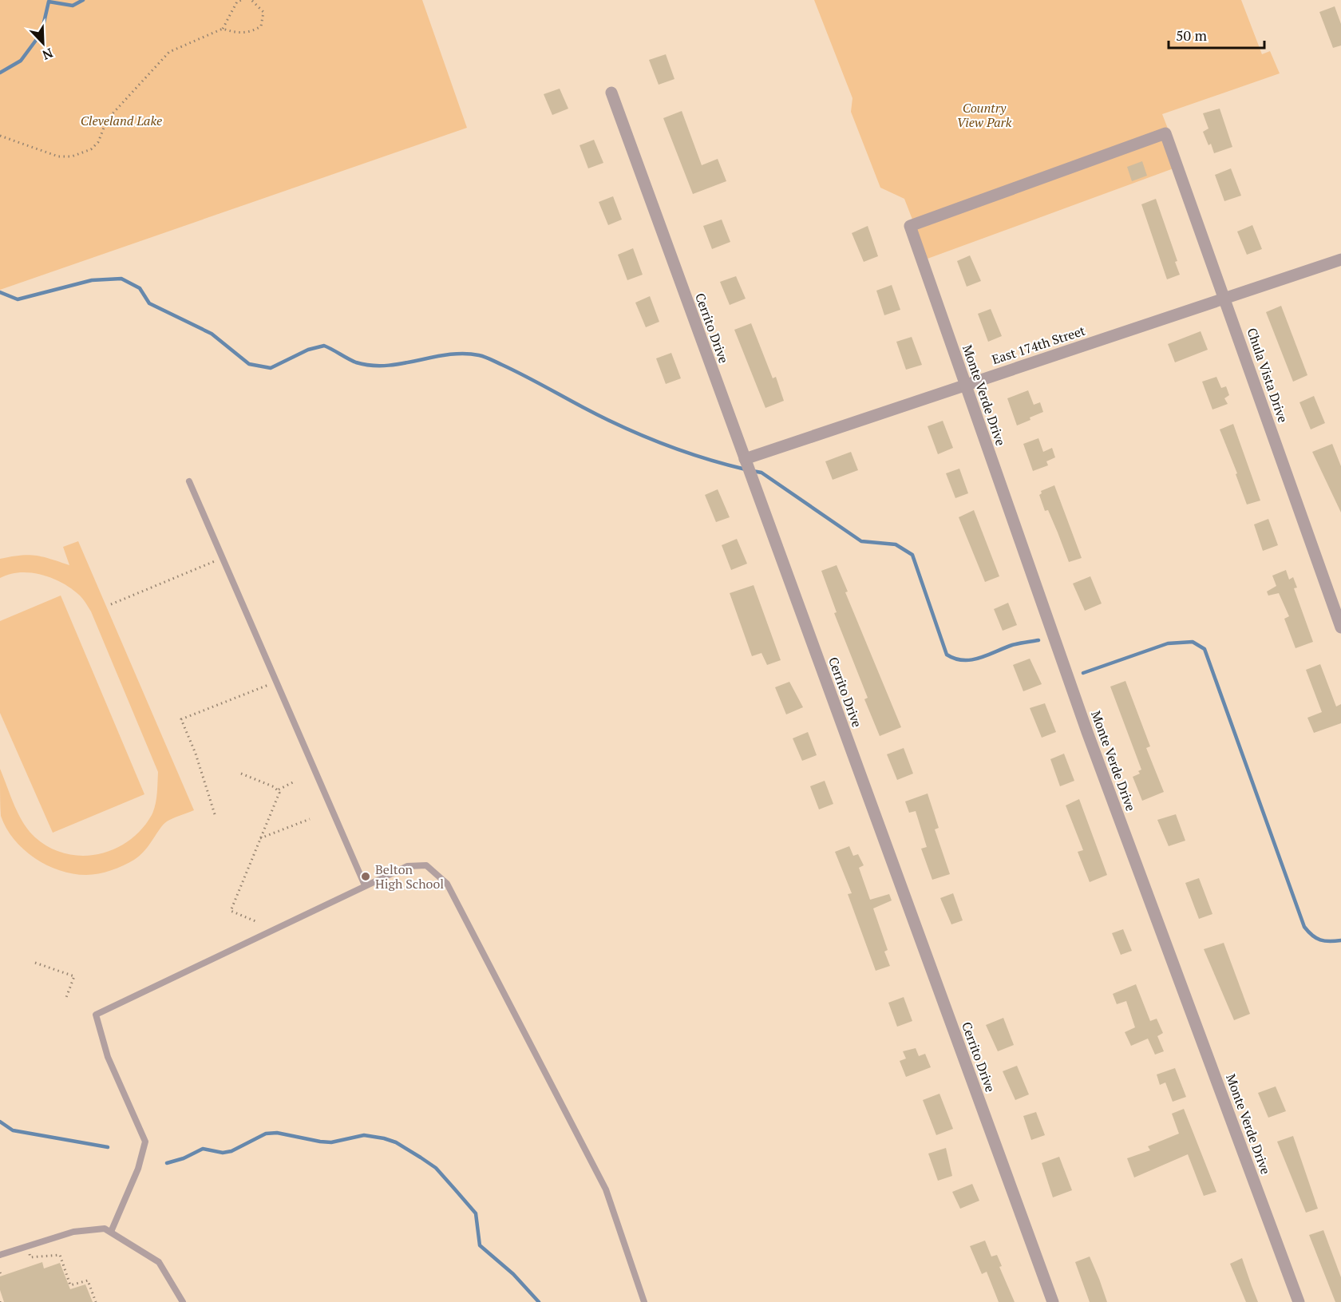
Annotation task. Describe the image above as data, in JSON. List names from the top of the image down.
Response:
{
  "streets": {
    "street": [
      "Cerrito Drive",
      "East 174th Street",
      "Chula Vista Drive",
      "Monte Verde Drive"
    ]
  },
  "crossings": [
    ["Cerrito Drive", "East 174th Street"],
    ["East 174th Street", "Chula Vista Drive"],
    ["East 174th Street", "Monte Verde Drive"],
    ["Chula Vista Drive", "Monte Verde Drive"]
  ],
  "parks": ["Country View Park", "Cleveland Lake"],
  "places": ["Belton High School"],
  "scale_bar": "50 m",
  "north": "bottom right"
}
